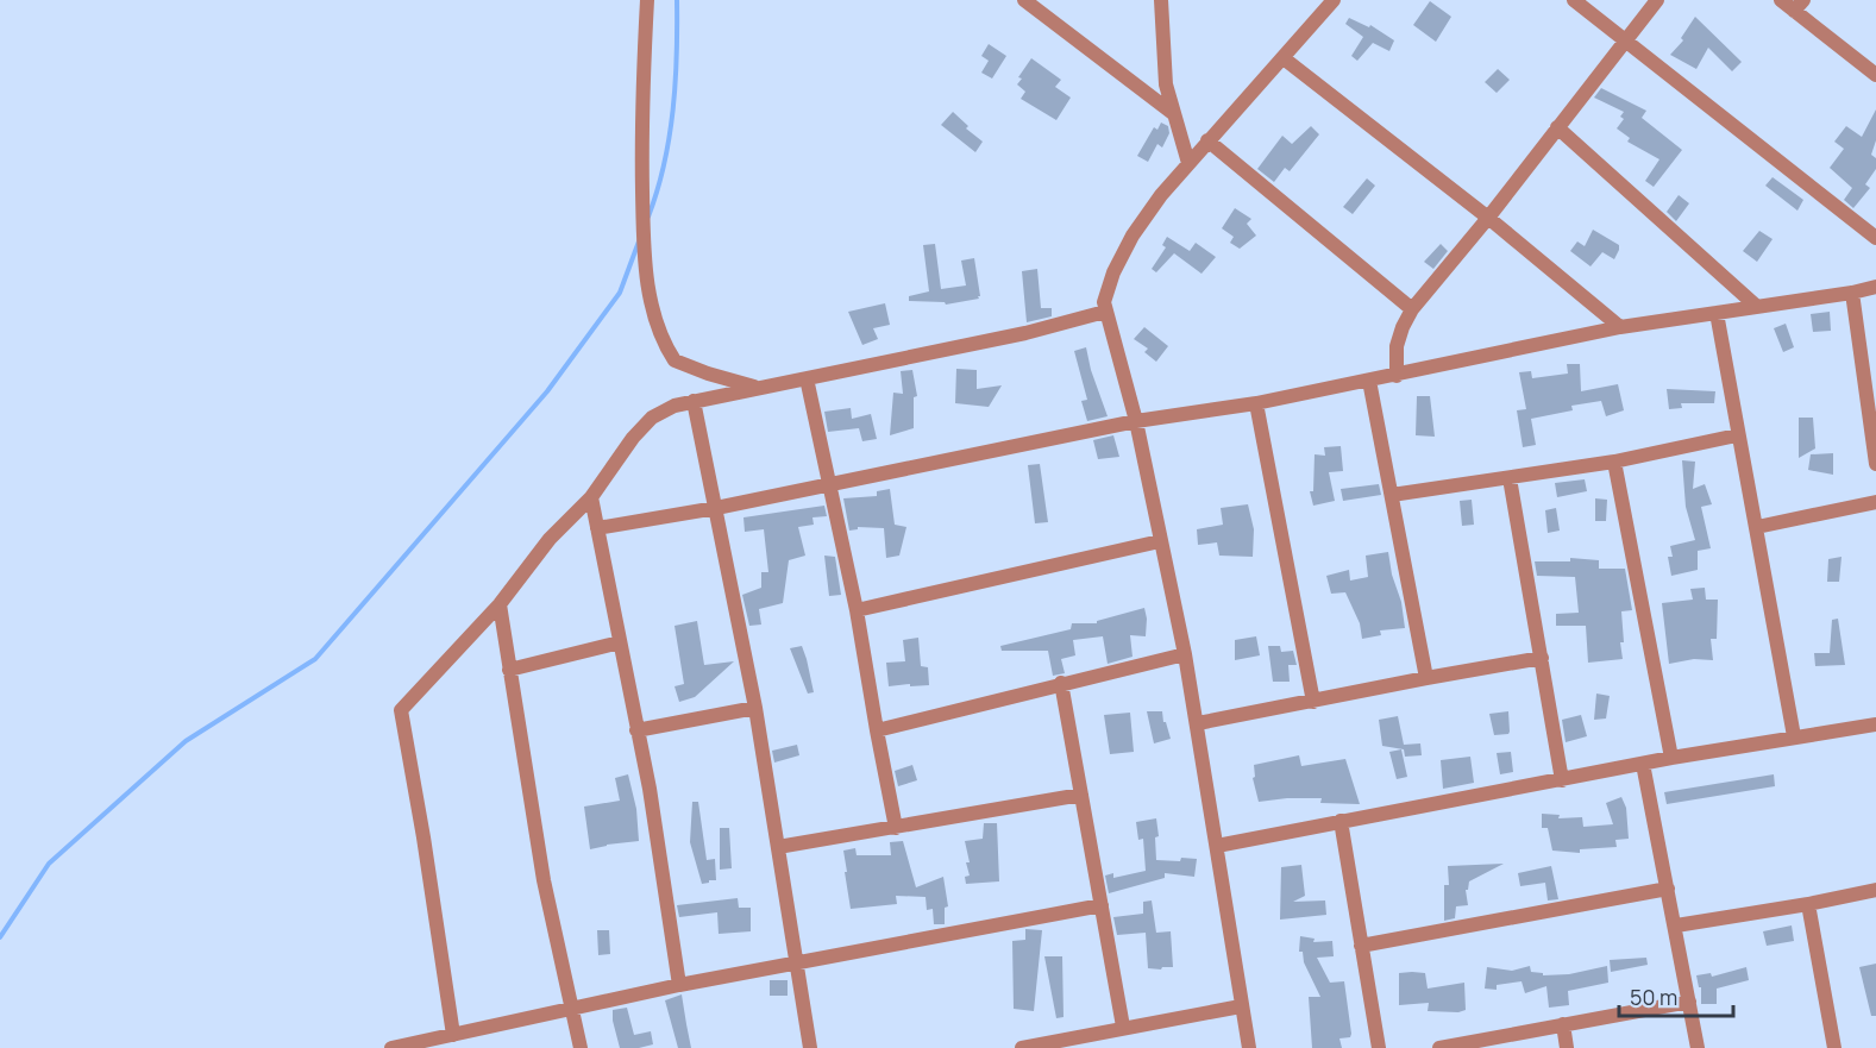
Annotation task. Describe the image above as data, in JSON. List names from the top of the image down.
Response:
{
  "scale_bar": "50 m"
}
